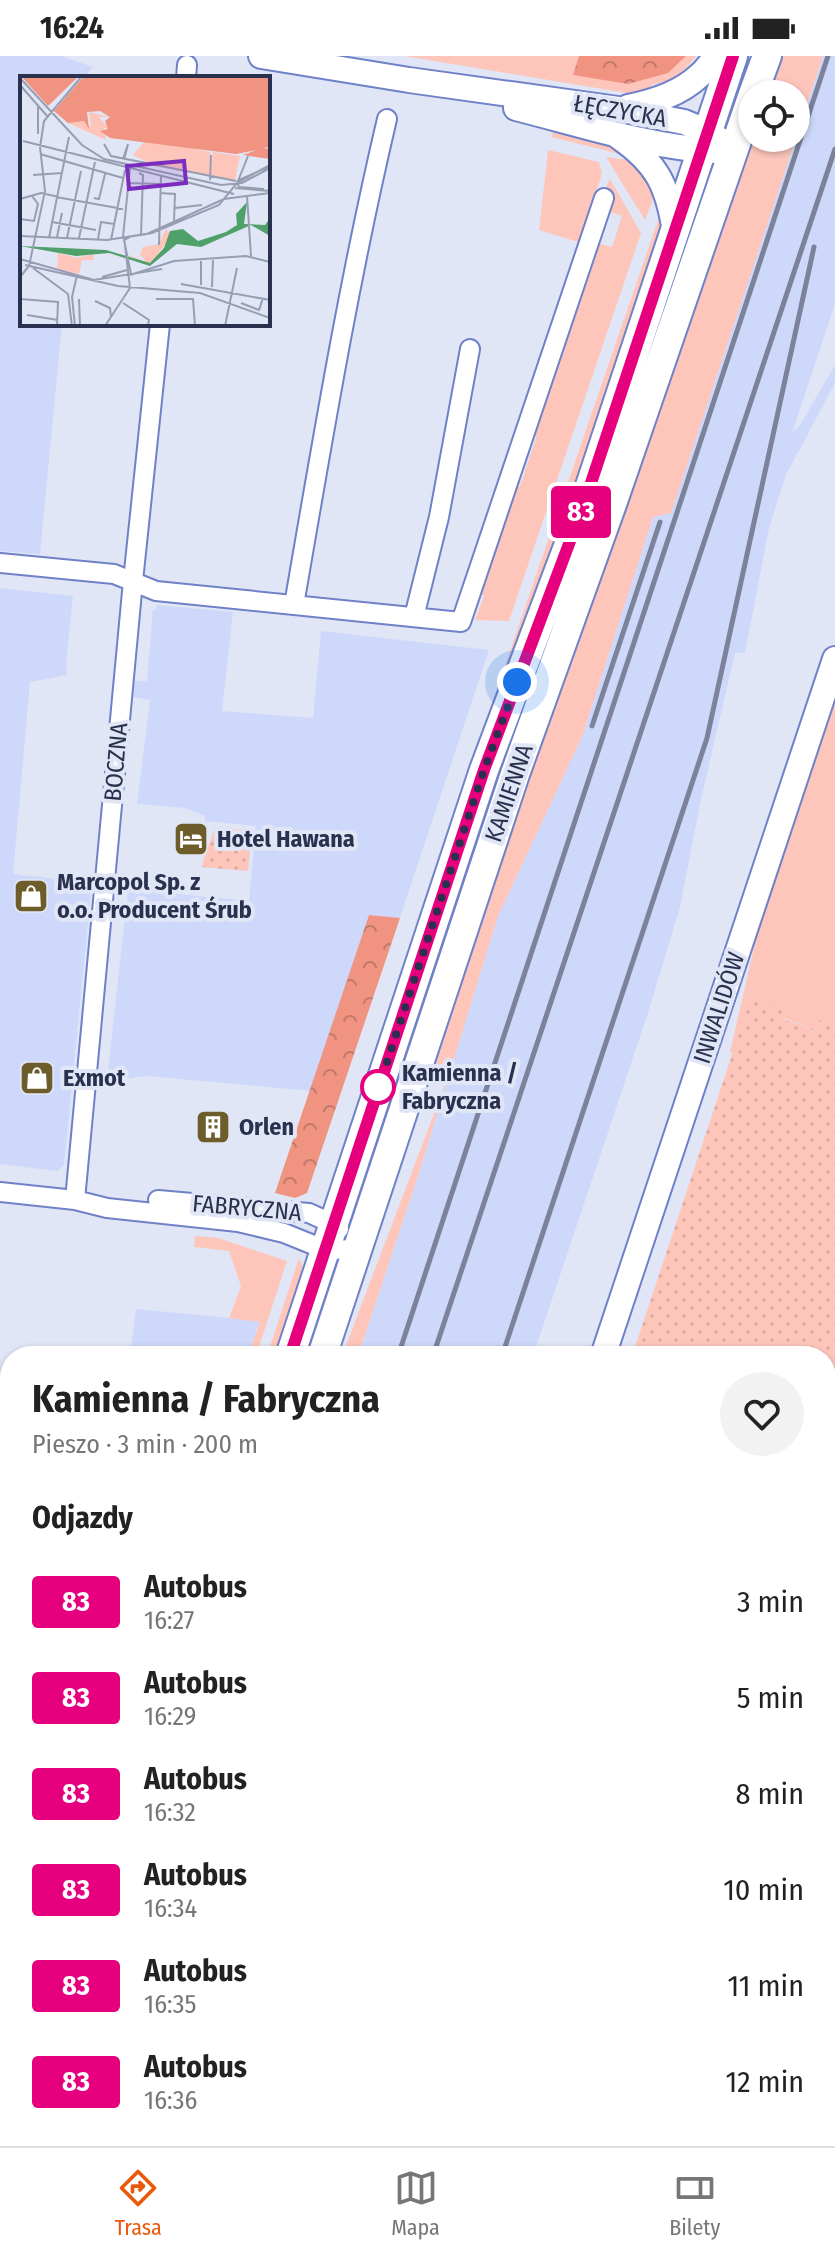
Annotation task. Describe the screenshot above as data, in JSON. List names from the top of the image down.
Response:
{
  "streets": {
    "main road": ["KAMIENNA"],
    "street": [
      "ŁĘCZYCKA",
      "BOCZNA",
      "INWALIDÓW",
      "FABRYCZNA"
    ]
  },
  "crossings": [
    ["ŁĘCZYCKA", "KAMIENNA"],
    ["BOCZNA", "FABRYCZNA"],
    ["KAMIENNA", "FABRYCZNA"]
  ],
  "places": {
    "hotel": ["Hotel Hawana"],
    "shop": ["Marcopol Sp. z o.o. Producent Śrub", "Exmot"],
    "other": ["Kamienna / Fabryczna"],
    "building": ["Orlen"]
  },
  "lines": ["bus line 83"],
  "page": {
    "status": "16:24",
    "on_map": "83",
    "heading": [
      ["Kamienna / Fabryczna", "Pieszo · 3 min · 200 m"],
      "Odjazdy"
    ],
    "list": [
      {
        "mark": "83",
        "name": "Autobus",
        "note": "16:27",
        "value": "3 min"
      },
      {
        "mark": "83",
        "name": "Autobus",
        "note": "16:29",
        "value": "5 min"
      },
      {
        "mark": "83",
        "name": "Autobus",
        "note": "16:32",
        "value": "8 min"
      },
      {
        "mark": "83",
        "name": "Autobus",
        "note": "16:34",
        "value": "10 min"
      },
      {
        "mark": "83",
        "name": "Autobus",
        "note": "16:35",
        "value": "11 min"
      },
      {
        "mark": "83",
        "name": "Autobus",
        "note": "16:36",
        "value": "12 min"
      }
    ],
    "tabs": ["Trasa", "Mapa", "Bilety"]
  }
}
